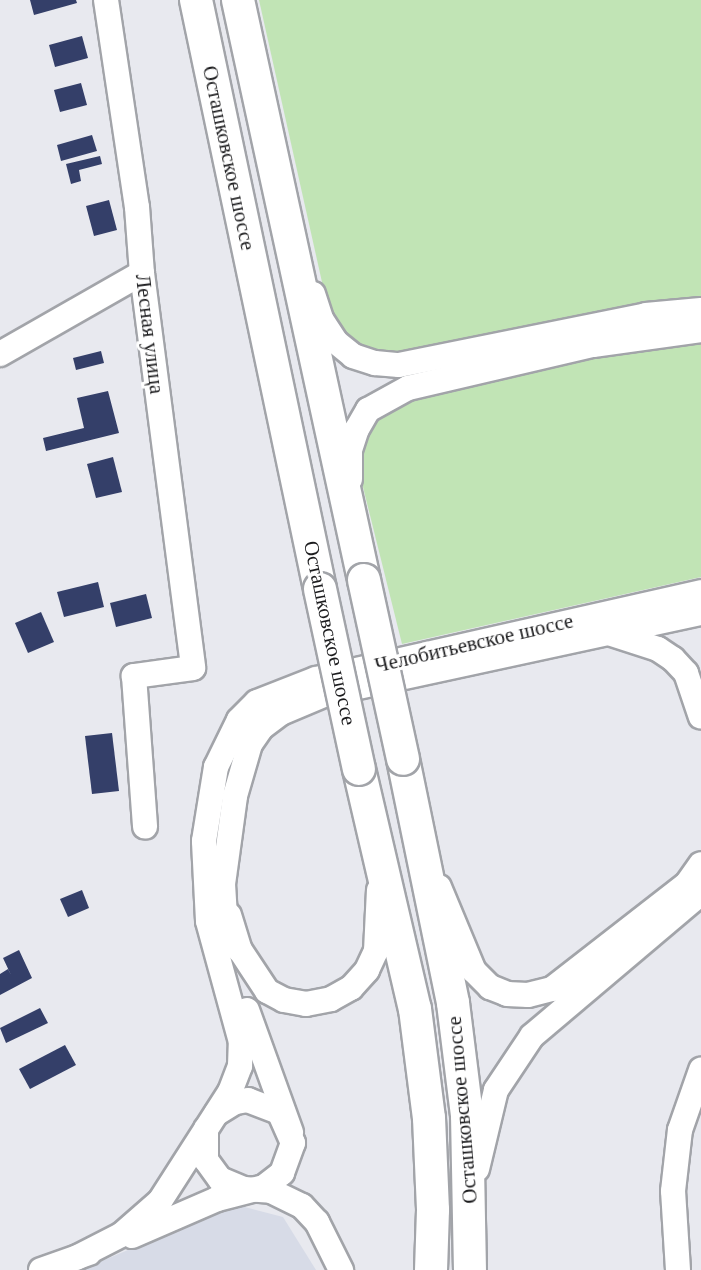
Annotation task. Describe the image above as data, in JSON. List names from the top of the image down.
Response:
{
  "streets": {
    "main road": ["Осташковское шоссе"],
    "street": ["Лесная улица", "Челобитьевское шоссе"]
  }
}
